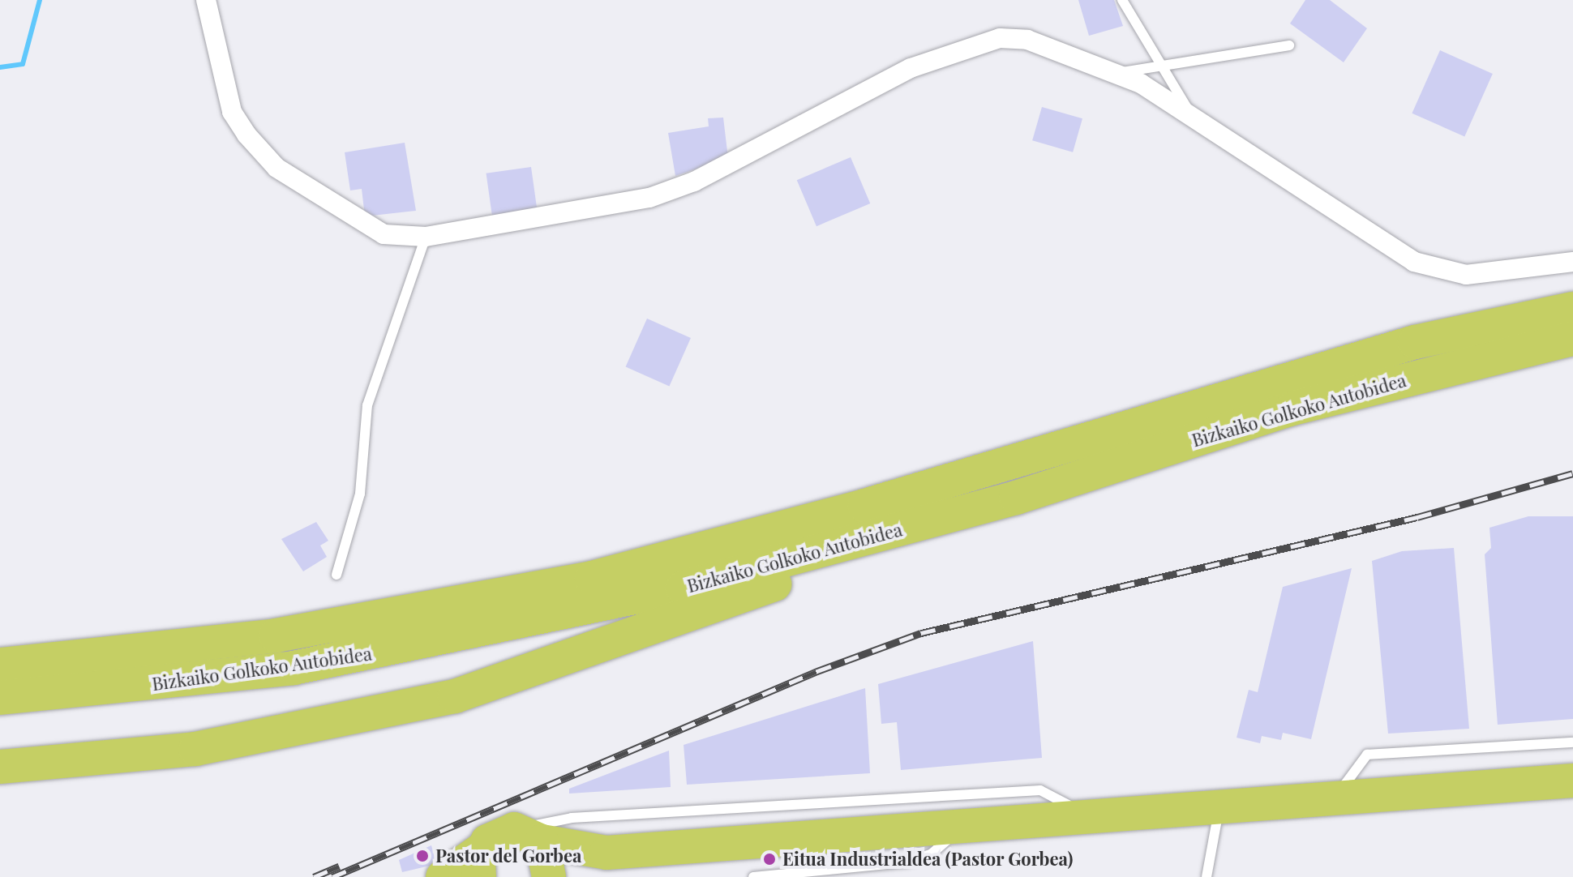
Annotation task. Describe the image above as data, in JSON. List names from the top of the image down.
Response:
{
  "streets": {
    "highway": ["Bizkaiko Golkoko Autobidea"]
  },
  "places": ["Pastor del Gorbea", "Eitua Industrialdea (Pastor Gorbea)"]
}
